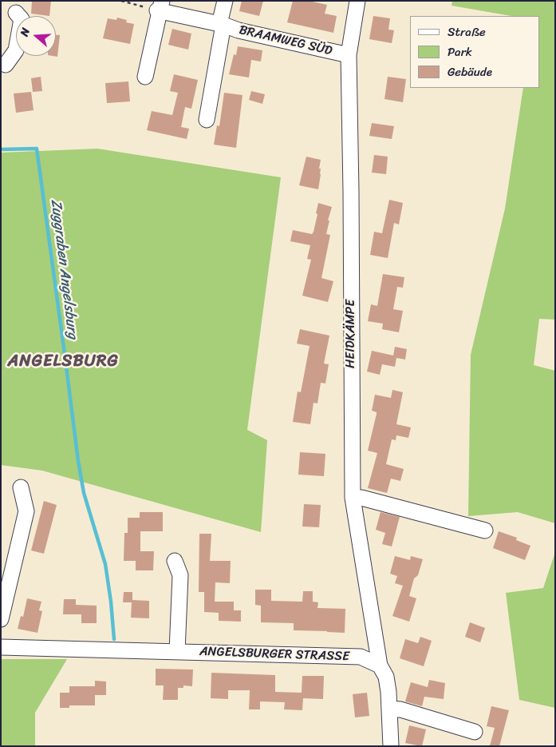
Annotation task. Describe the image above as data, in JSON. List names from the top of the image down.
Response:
{
  "streets": {
    "street": ["BRAAMWEG SÜD", "HEIDKÄMPE", "ANGELSBURGER STRASSE"]
  },
  "crossings": [
    ["BRAAMWEG SÜD", "HEIDKÄMPE"],
    ["HEIDKÄMPE", "ANGELSBURGER STRASSE"]
  ],
  "districts": ["ANGELSBURG"],
  "water": ["Zuggraben Angelsburg"],
  "legend": ["Straße", "Park", "Gebäude"],
  "north": "left"
}
